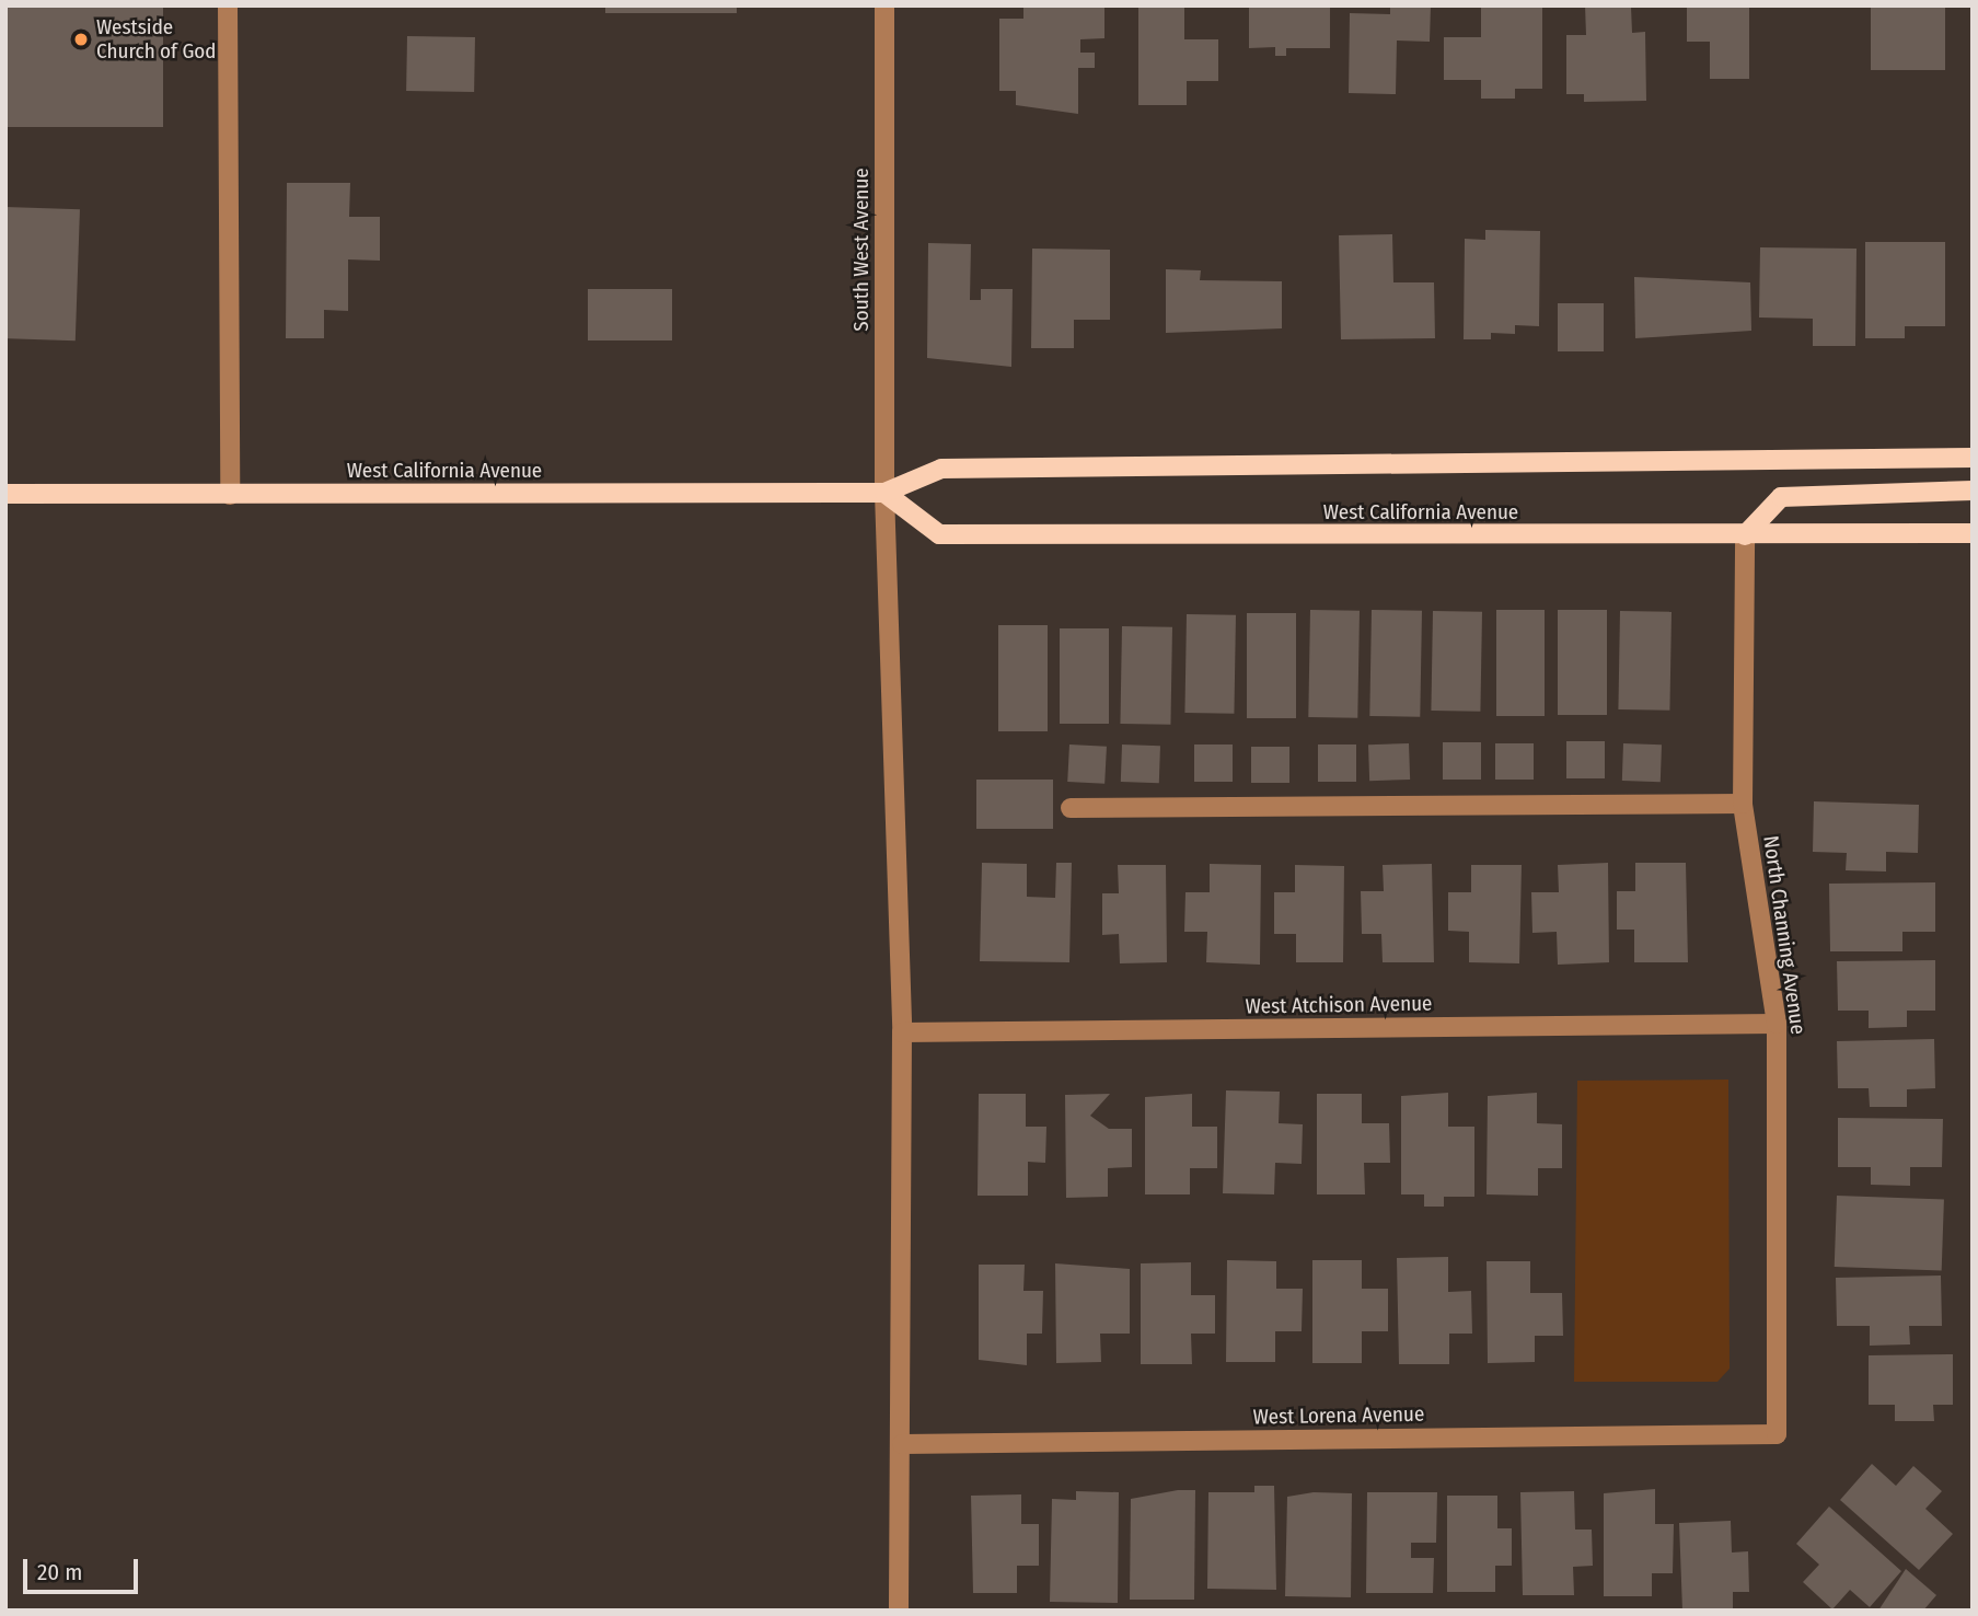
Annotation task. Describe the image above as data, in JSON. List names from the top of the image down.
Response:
{
  "streets": {
    "main road": ["West California Avenue"],
    "street": [
      "South West Avenue",
      "North Channing Avenue",
      "West Atchison Avenue",
      "West Lorena Avenue"
    ]
  },
  "crossings": [
    ["South West Avenue", "West California Avenue"],
    ["South West Avenue", "West Atchison Avenue"],
    ["South West Avenue", "West Lorena Avenue"],
    ["West California Avenue", "North Channing Avenue"],
    ["North Channing Avenue", "West Atchison Avenue"],
    ["North Channing Avenue", "West Lorena Avenue"]
  ],
  "places": ["Westside Church of God"],
  "scale_bar": "20 m"
}
